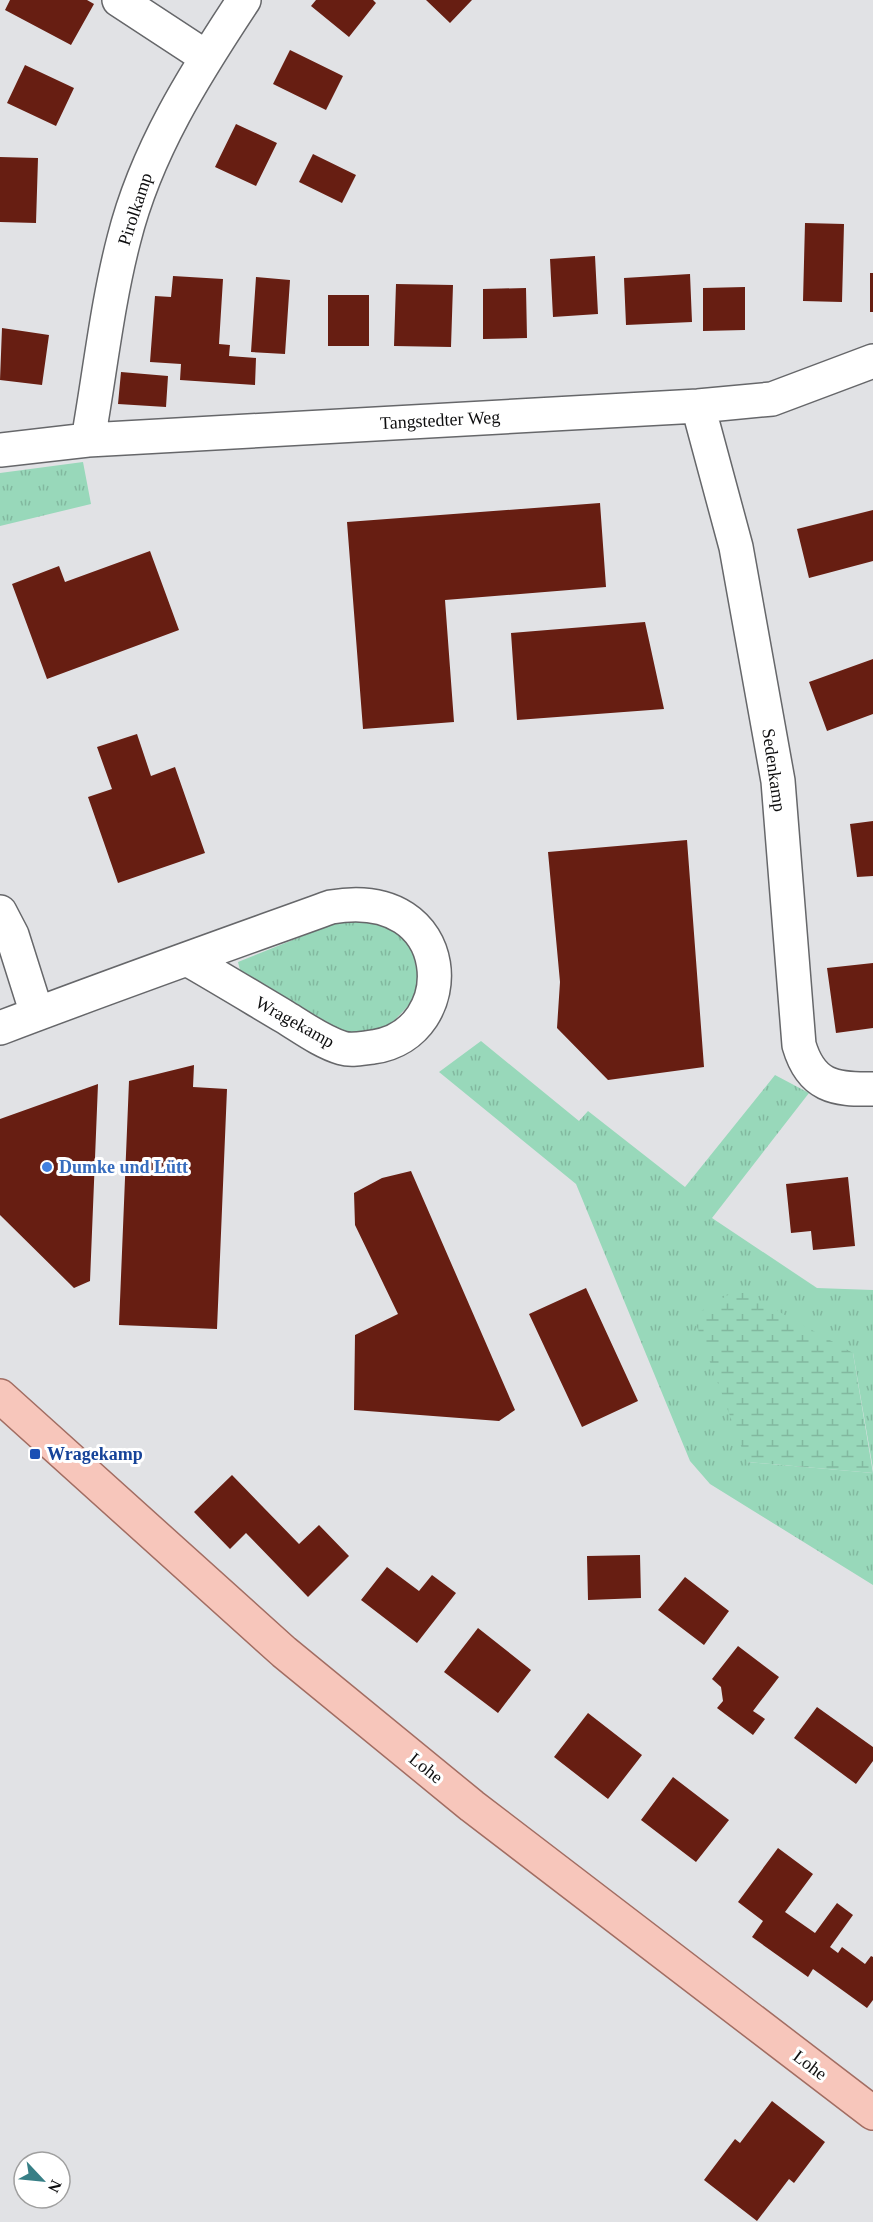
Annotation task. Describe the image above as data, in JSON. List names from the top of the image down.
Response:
{
  "streets": {
    "main road": ["Lohe"],
    "street": [
      "Pirolkamp",
      "Tangstedter Weg",
      "Sedenkamp",
      "Wragekamp"
    ]
  },
  "crossings": [
    ["Pirolkamp", "Tangstedter Weg"],
    ["Tangstedter Weg", "Sedenkamp"]
  ],
  "places": {
    "other": ["Dumke und Lütt"],
    "transit": ["Wragekamp"]
  },
  "north": "bottom right"
}
